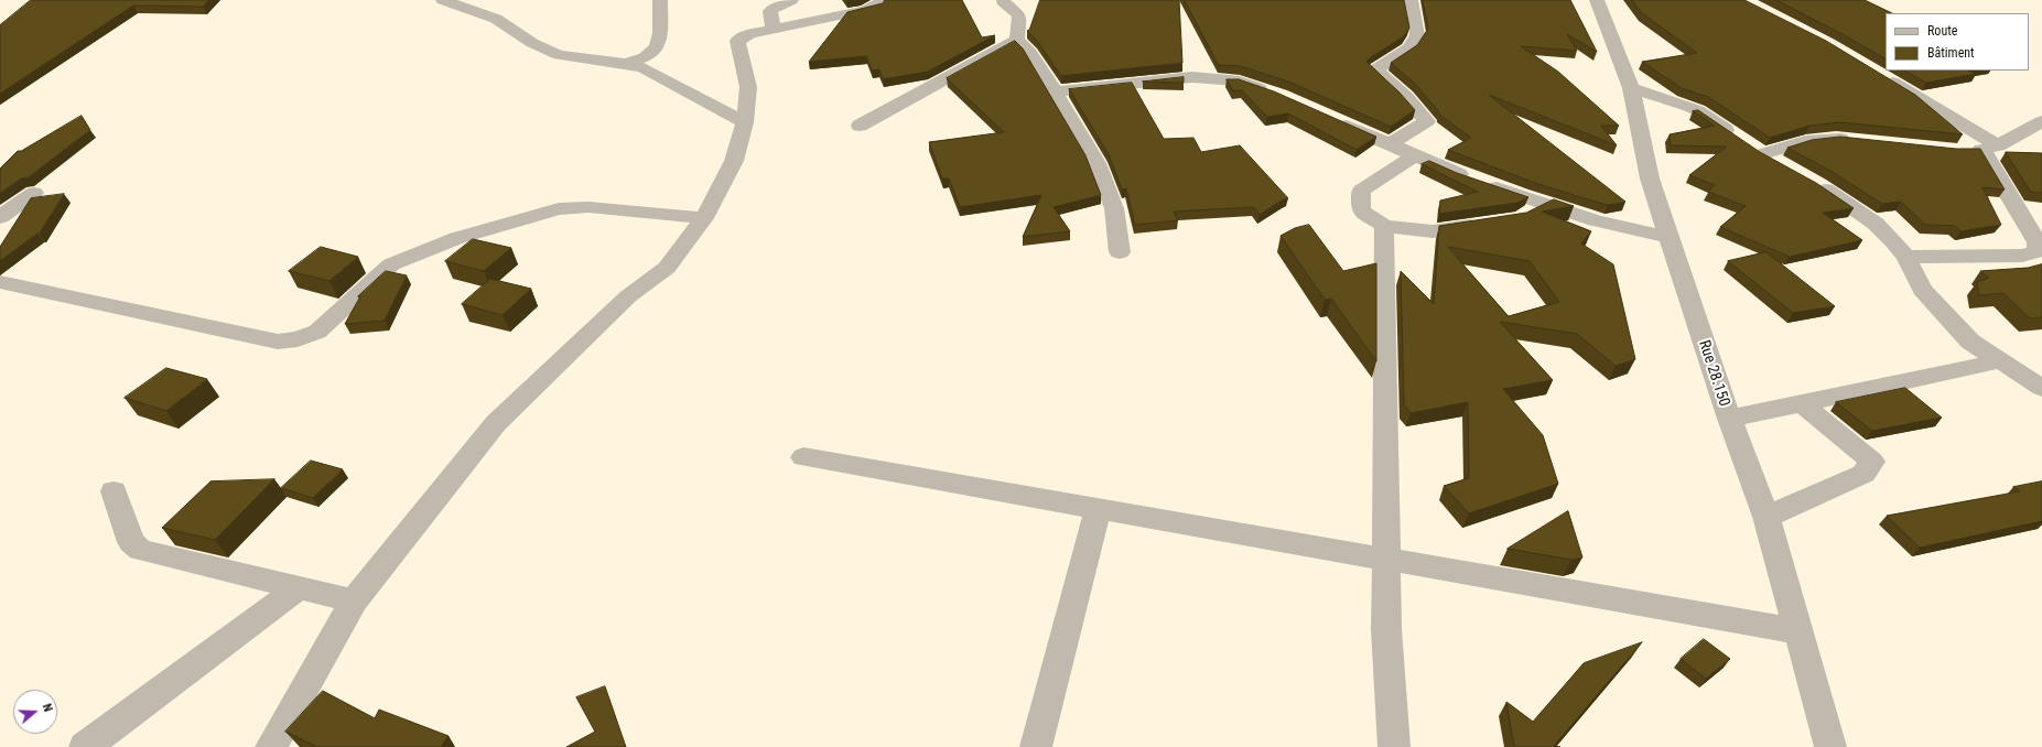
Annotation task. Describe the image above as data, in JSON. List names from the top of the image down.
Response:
{
  "streets": {
    "street": ["Rue 28.150"]
  },
  "legend": ["Route", "Bâtiment"],
  "north": "right"
}
